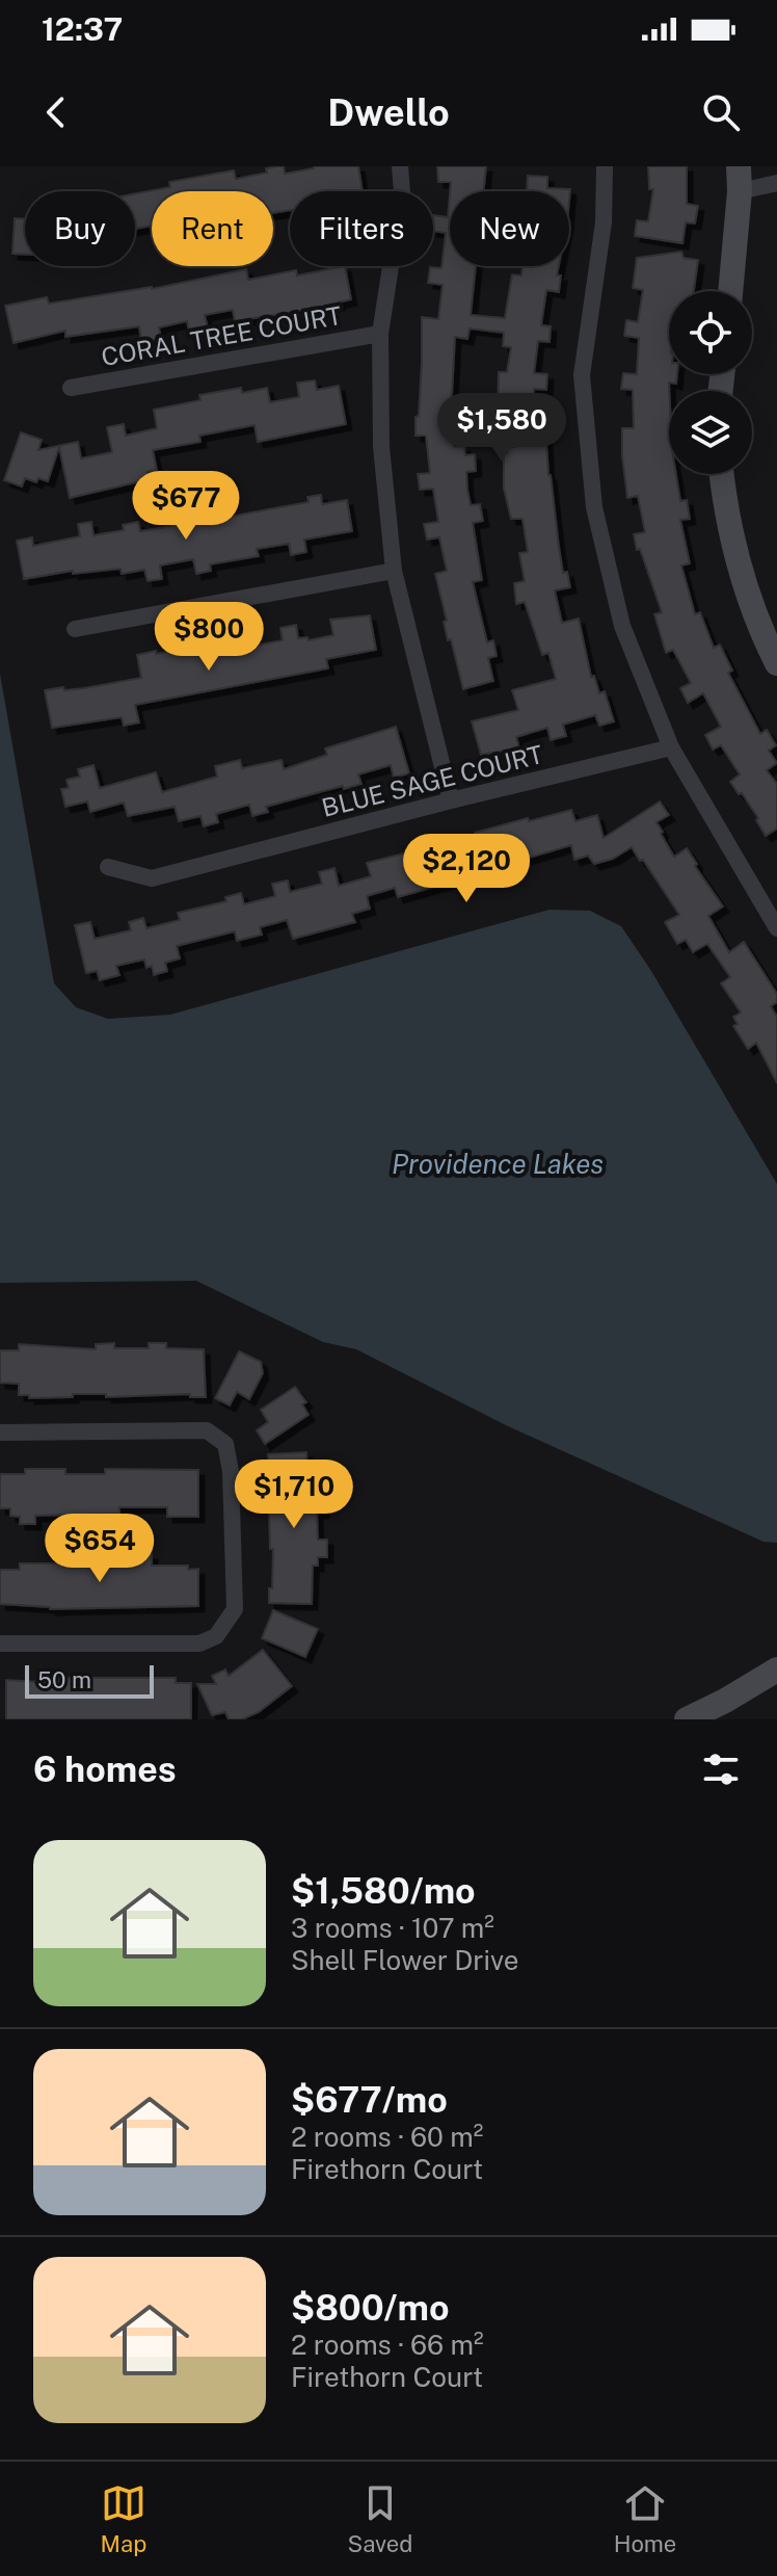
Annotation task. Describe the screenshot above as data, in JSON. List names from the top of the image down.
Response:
{
  "streets": {
    "street": ["CORAL TREE COURT", "BLUE SAGE COURT"]
  },
  "water": ["Providence Lakes"],
  "scale_bar": "50 m",
  "page": {
    "status": "12:37",
    "header": "Dwello",
    "chip": [
      "Buy",
      "Rent",
      "Filters",
      "New"
    ],
    "price": [
      "$1,580",
      "$677",
      "$800",
      "$2,120",
      "$1,710",
      "$654"
    ],
    "scale": "50 m",
    "heading": "6 homes",
    "list": [
      {
        "name": "$1,580/mo",
        "note": "3 rooms · 107 m² · Shell Flower Drive"
      },
      {
        "name": "$677/mo",
        "note": "2 rooms · 60 m² · Firethorn Court"
      },
      {
        "name": "$800/mo",
        "note": "2 rooms · 66 m² · Firethorn Court"
      }
    ],
    "tabs": ["Map", "Saved", "Home"]
  }
}
